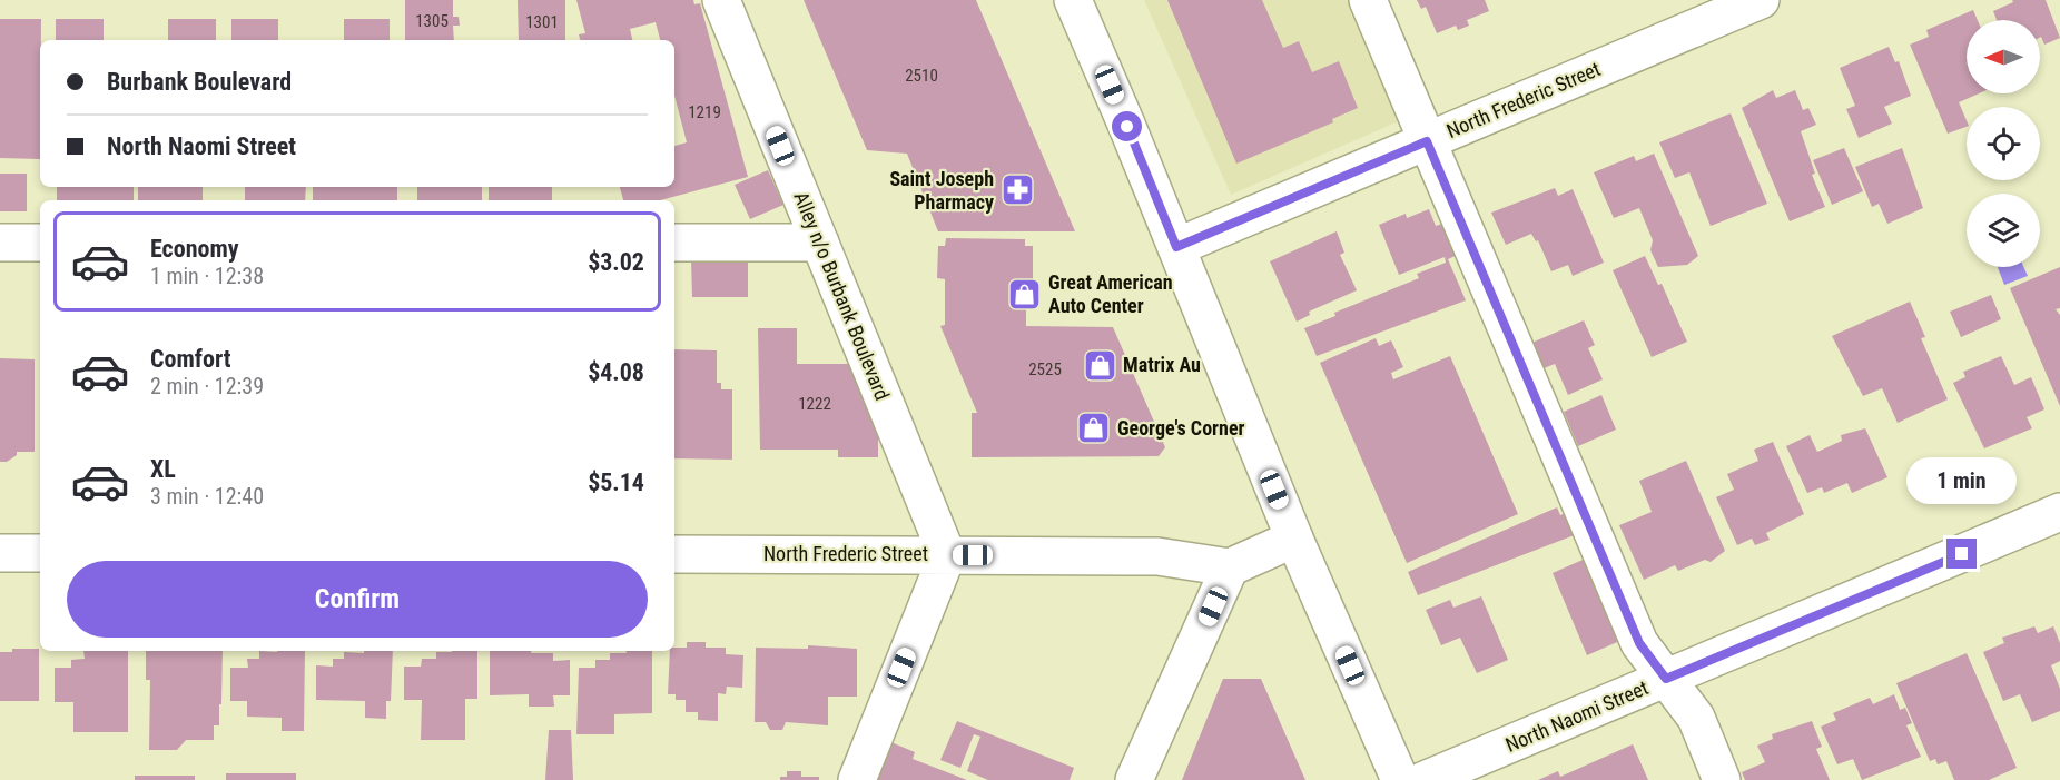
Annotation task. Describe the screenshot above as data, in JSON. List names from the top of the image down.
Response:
{
  "streets": {
    "street": ["North Frederic Street", "Alley n/o Burbank Boulevard", "North Naomi Street"]
  },
  "crossings": [
    ["North Frederic Street", "Alley n/o Burbank Boulevard"]
  ],
  "places": {
    "pharmacy": ["Saint Joseph Pharmacy"],
    "shop": ["Great American Auto Center", "Matrix Au", "George's Corner"]
  },
  "house_numbers": [
    "1305",
    "1301",
    "2510",
    "1219",
    "2525",
    "1222"
  ],
  "north": "left",
  "page": {
    "banner": ["Burbank Boulevard", "North Naomi Street"],
    "list": [
      {
        "name": "Economy",
        "note": "1 min · 12:38",
        "value": "$3.02"
      },
      {
        "name": "Comfort",
        "note": "2 min · 12:39",
        "value": "$4.08"
      },
      {
        "name": "XL",
        "note": "3 min · 12:40",
        "value": "$5.14"
      }
    ],
    "bubble": "1 min",
    "buttons": "Confirm"
  }
}
